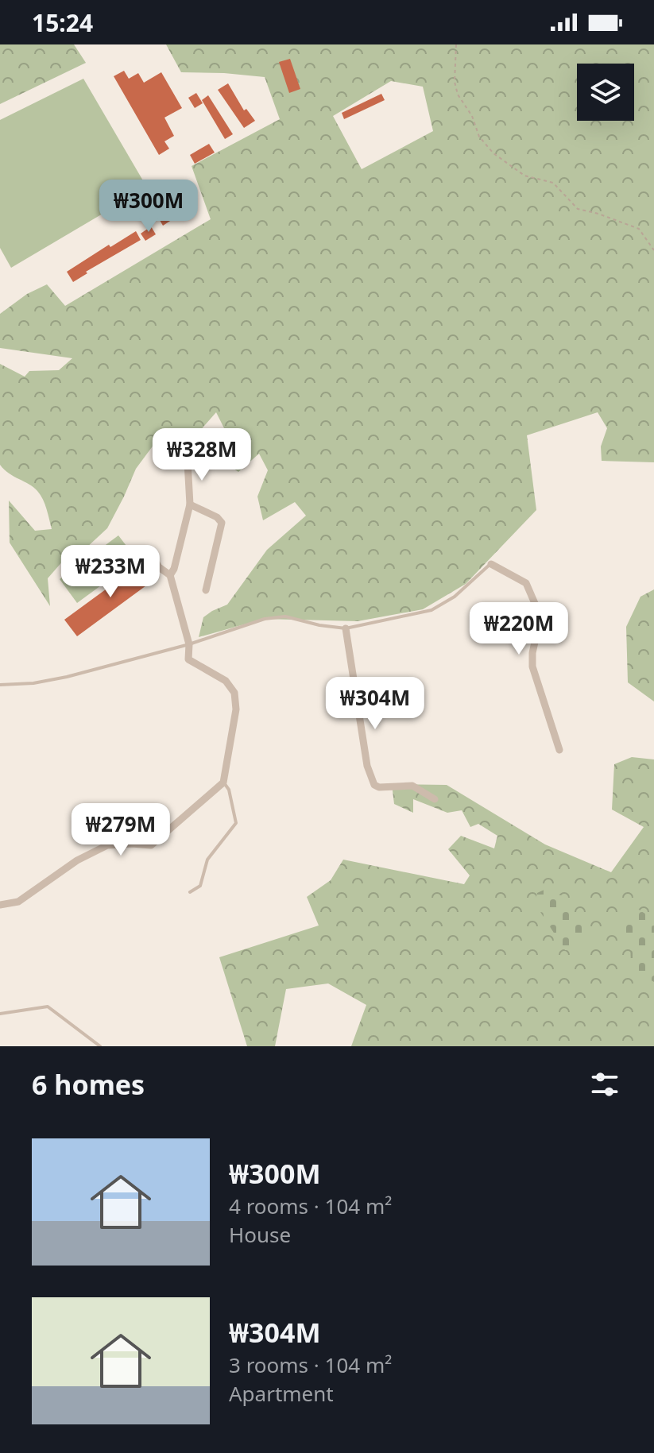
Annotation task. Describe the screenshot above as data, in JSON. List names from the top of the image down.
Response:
{
  "page": {
    "status": "15:24",
    "price": [
      "₩300M",
      "₩328M",
      "₩233M",
      "₩220M",
      "₩304M",
      "₩279M"
    ],
    "heading": "6 homes",
    "list": [
      {
        "name": "₩300M",
        "note": "4 rooms · 104 m² · House"
      },
      {
        "name": "₩304M",
        "note": "3 rooms · 104 m² · Apartment"
      }
    ]
  }
}
